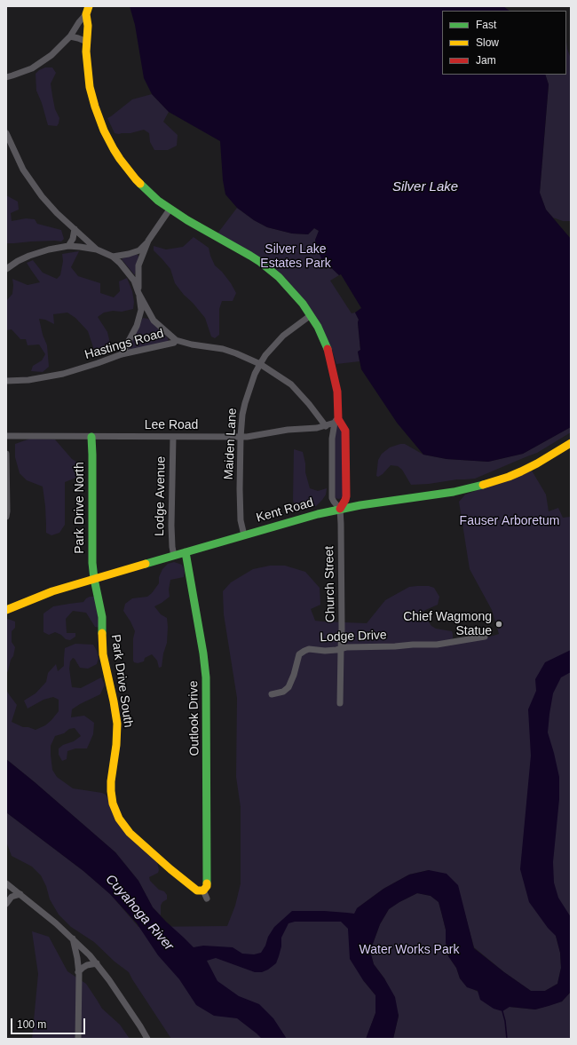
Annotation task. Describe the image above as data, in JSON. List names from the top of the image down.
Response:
{
  "streets": {
    "street": [
      "Hastings Road",
      "Lee Road",
      "Maiden Lane",
      "Lodge Avenue",
      "Park Drive North",
      "Kent Road",
      "Church Street",
      "Lodge Drive",
      "Park Drive South",
      "Outlook Drive"
    ]
  },
  "crossings": [
    ["Hastings Road", "Lee Road"],
    ["Hastings Road", "Maiden Lane"],
    ["Lee Road", "Maiden Lane"],
    ["Lee Road", "Lodge Avenue"],
    ["Lee Road", "Park Drive North"],
    ["Maiden Lane", "Kent Road"],
    ["Lodge Avenue", "Kent Road"],
    ["Park Drive North", "Kent Road"],
    ["Park Drive North", "Park Drive South"],
    ["Kent Road", "Church Street"],
    ["Kent Road", "Park Drive South"],
    ["Kent Road", "Outlook Drive"],
    ["Church Street", "Lodge Drive"],
    ["Park Drive South", "Outlook Drive"]
  ],
  "water": ["Silver Lake", "Cuyahoga River"],
  "parks": ["Silver Lake Estates Park", "Fauser Arboretum", "Water Works Park"],
  "places": ["Chief Wagmong Statue"],
  "legend": ["Fast", "Slow", "Jam"],
  "scale_bar": "100 m"
}
